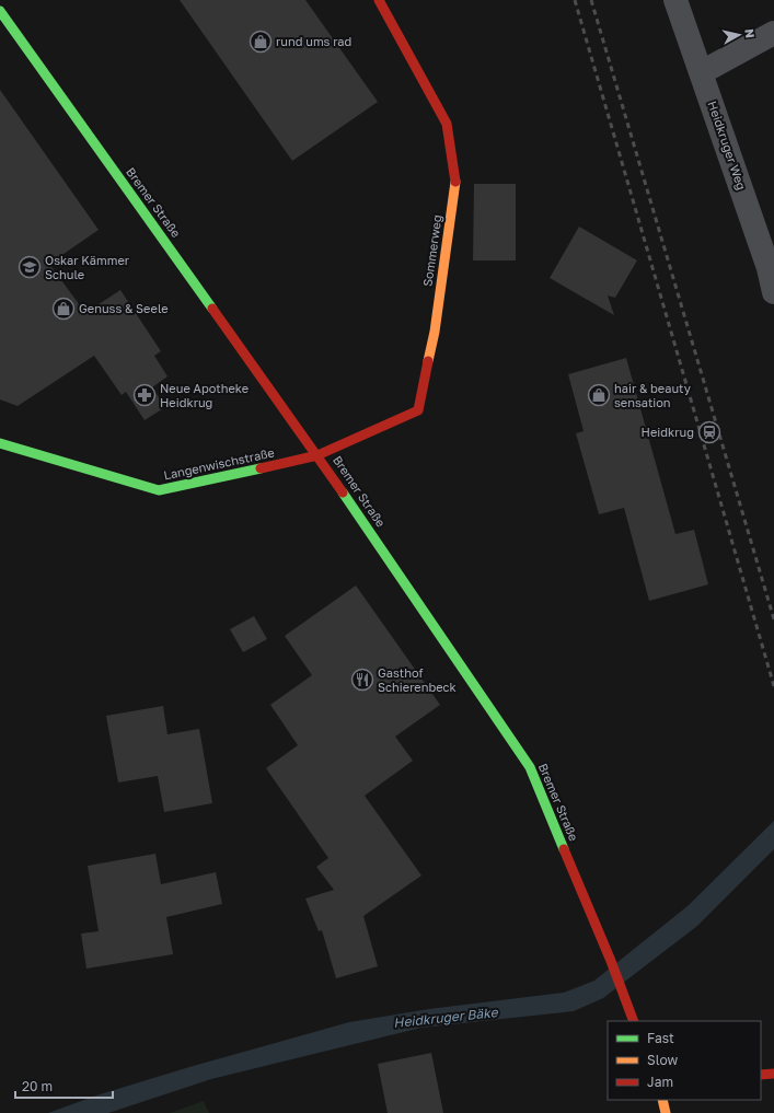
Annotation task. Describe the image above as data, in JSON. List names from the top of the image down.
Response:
{
  "streets": {
    "main road": ["Bremer Straße", "Sommerweg", "Langenwischstraße"],
    "street": ["Heidkruger Weg"]
  },
  "crossings": [
    ["Bremer Straße", "Sommerweg"],
    ["Bremer Straße", "Langenwischstraße"],
    ["Sommerweg", "Langenwischstraße"]
  ],
  "water": ["Heidkruger Bäke"],
  "places": {
    "shop": ["rund ums rad", "Genuss & Seele", "hair & beauty sensation"],
    "school or university": ["Oskar Kämmer Schule"],
    "pharmacy": ["Neue Apotheke Heidkrug"],
    "station": ["Heidkrug"],
    "restaurant": ["Gasthof Schierenbeck"]
  },
  "legend": ["Fast", "Slow", "Jam"],
  "scale_bar": "20 m",
  "north": "right"
}
